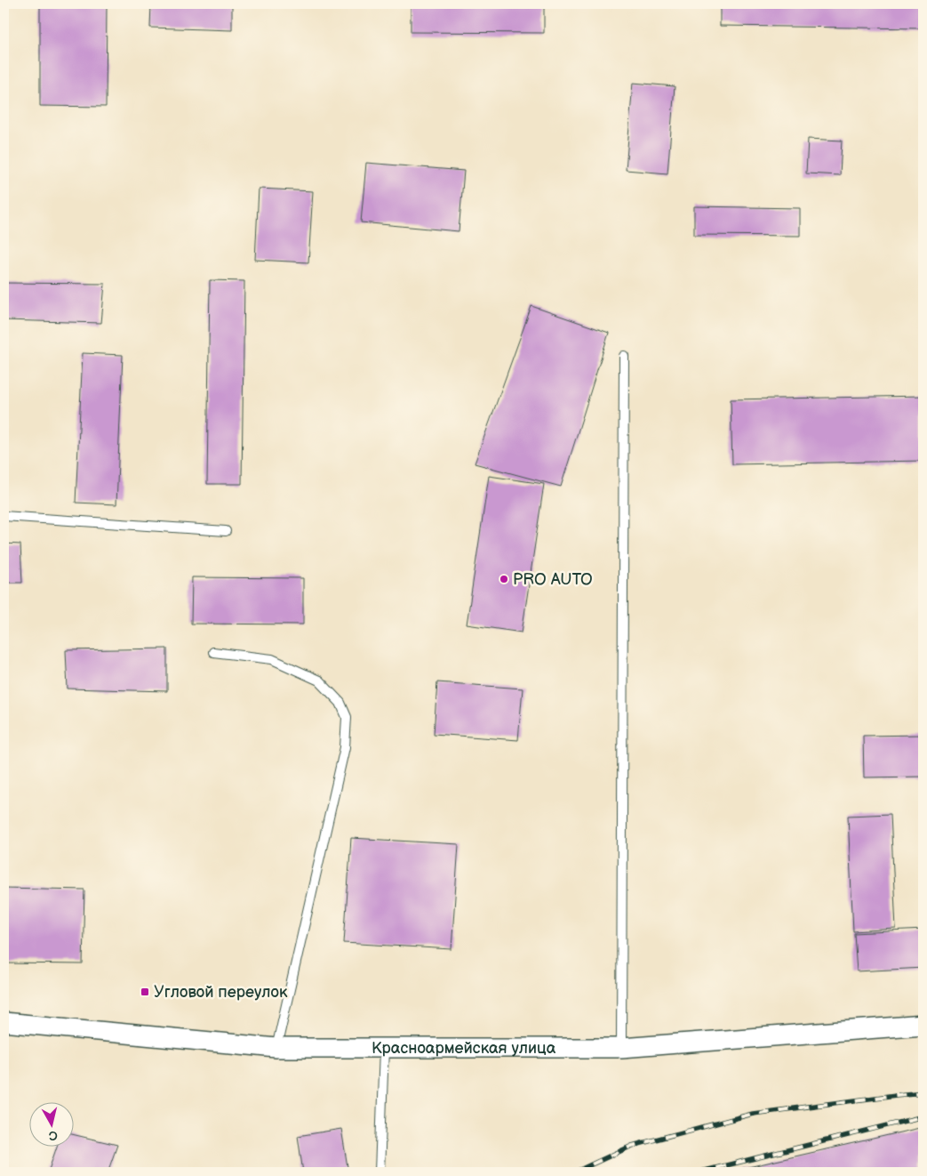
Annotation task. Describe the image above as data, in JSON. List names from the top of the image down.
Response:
{
  "streets": {
    "street": ["Красноармейская улица"]
  },
  "places": {
    "other": ["PRO AUTO"],
    "transit": ["Угловой переулок"]
  },
  "north": "bottom"
}
